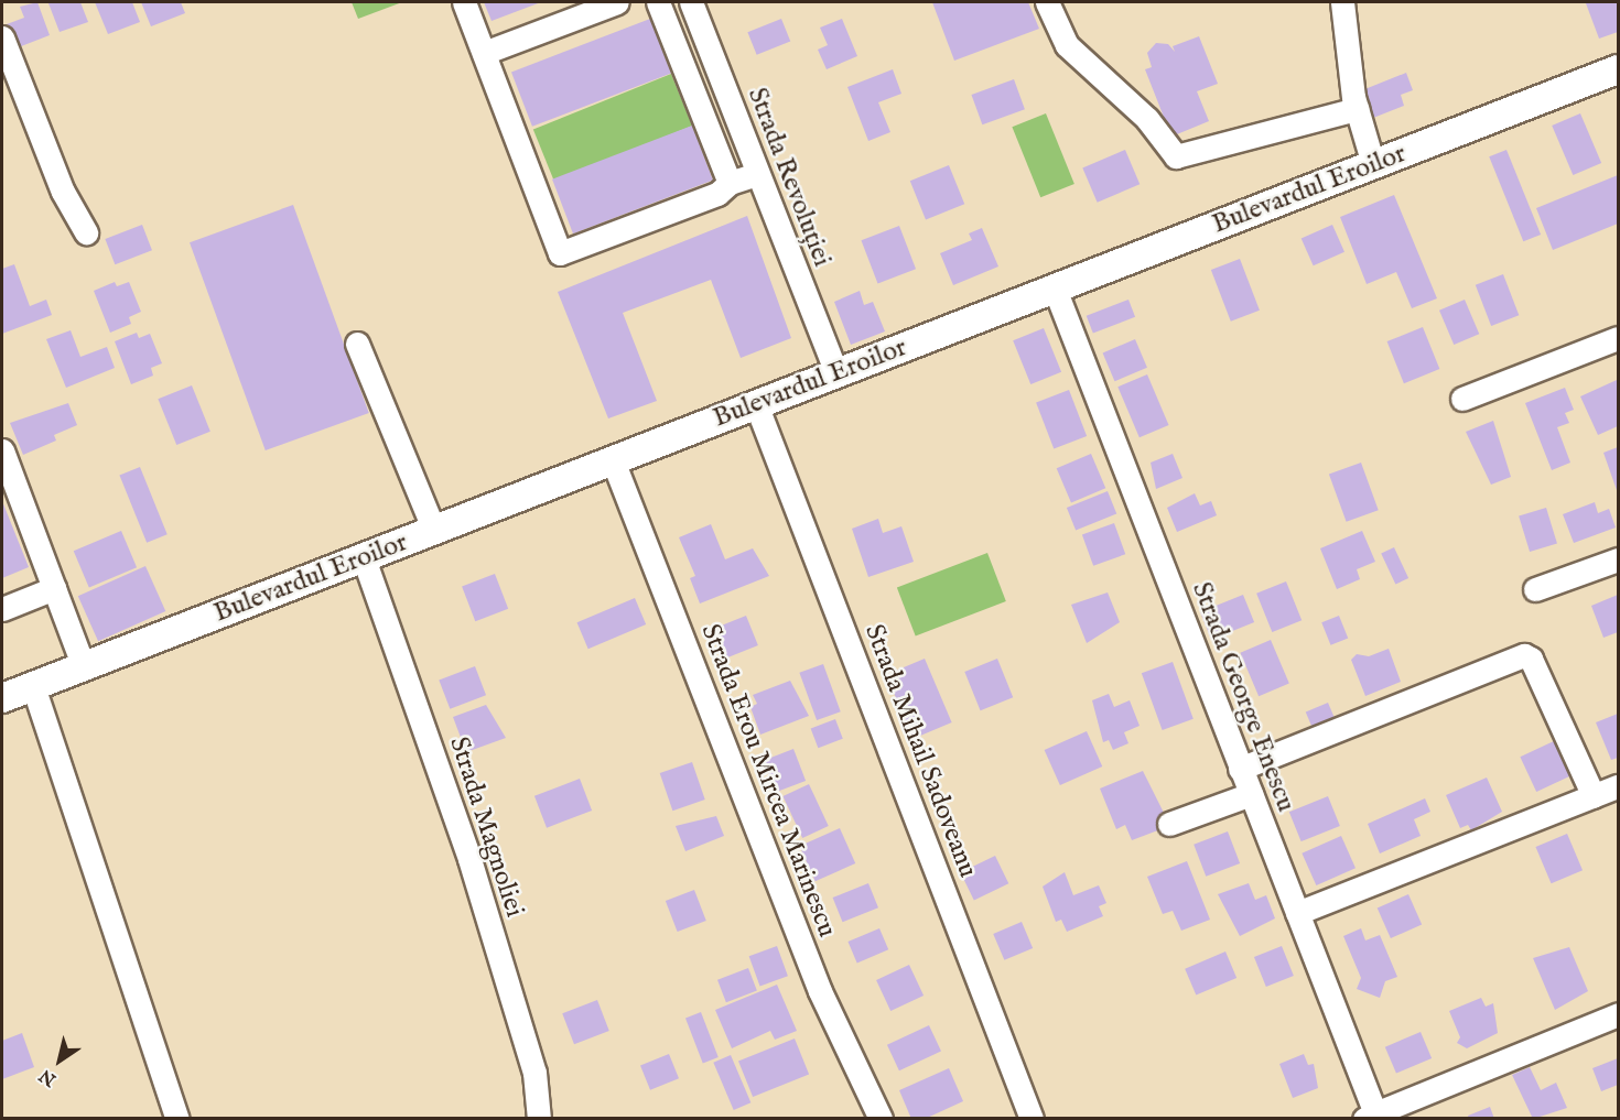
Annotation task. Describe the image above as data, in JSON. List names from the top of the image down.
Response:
{
  "streets": {
    "main road": ["Bulevardul Eroilor"],
    "street": [
      "Strada Revoluției",
      "Strada George Enescu",
      "Strada Mihail Sadoveanu",
      "Strada Erou Mircea Marinescu",
      "Strada Magnoliei"
    ]
  },
  "crossings": [
    ["Strada Revoluției", "Bulevardul Eroilor"],
    ["Bulevardul Eroilor", "Strada George Enescu"],
    ["Bulevardul Eroilor", "Strada Mihail Sadoveanu"],
    ["Bulevardul Eroilor", "Strada Erou Mircea Marinescu"],
    ["Bulevardul Eroilor", "Strada Magnoliei"]
  ],
  "north": "bottom left"
}
